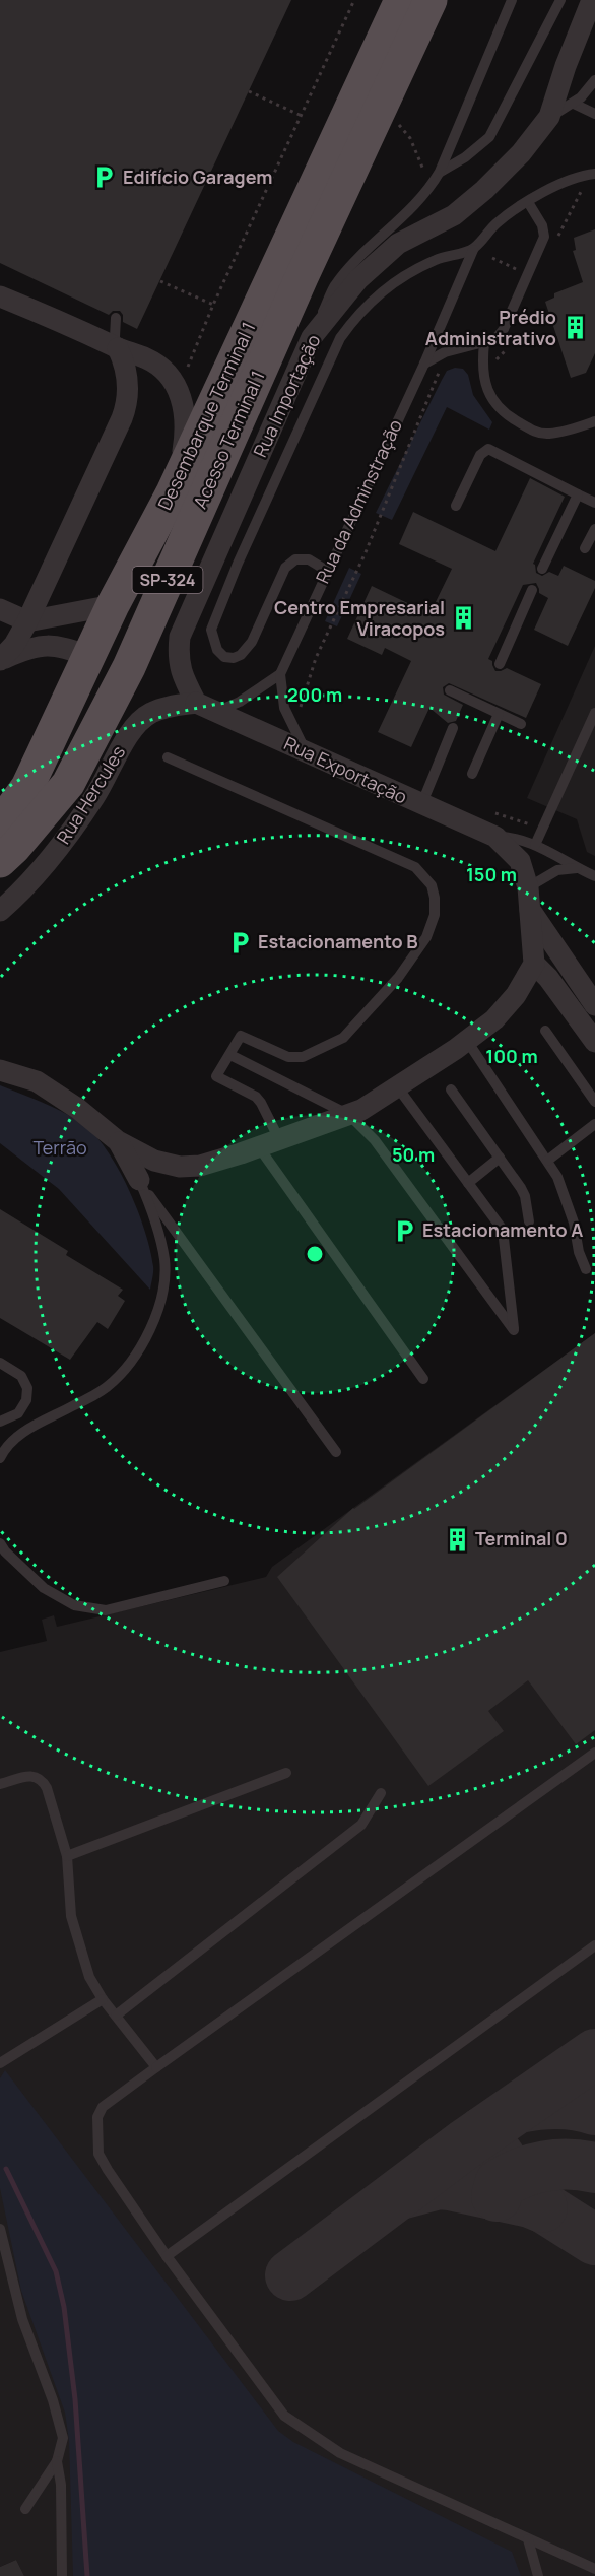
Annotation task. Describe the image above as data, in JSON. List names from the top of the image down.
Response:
{
  "streets": {
    "main road": ["Desembarque Terminal 1", "Acesso Terminal 1", "SP-324"],
    "street": ["Rua Importação", "Rua Exportação", "Rua Hercules"],
    "lane": ["Rua da Adminstração"]
  },
  "crossings": [
    ["Rua Importação", "Rua Exportação"],
    ["Rua Importação", "Rua Hercules"],
    ["Rua Exportação", "Rua Hercules"]
  ],
  "parks": ["Terrão"],
  "places": {
    "parking": ["Edifício Garagem", "Estacionamento B", "Estacionamento A"],
    "building": ["Prédio Administrativo", "Centro Empresarial Viracopos", "Terminal 0"]
  },
  "rings": [
    "200 m",
    "150 m",
    "100 m",
    "50 m"
  ]
}
